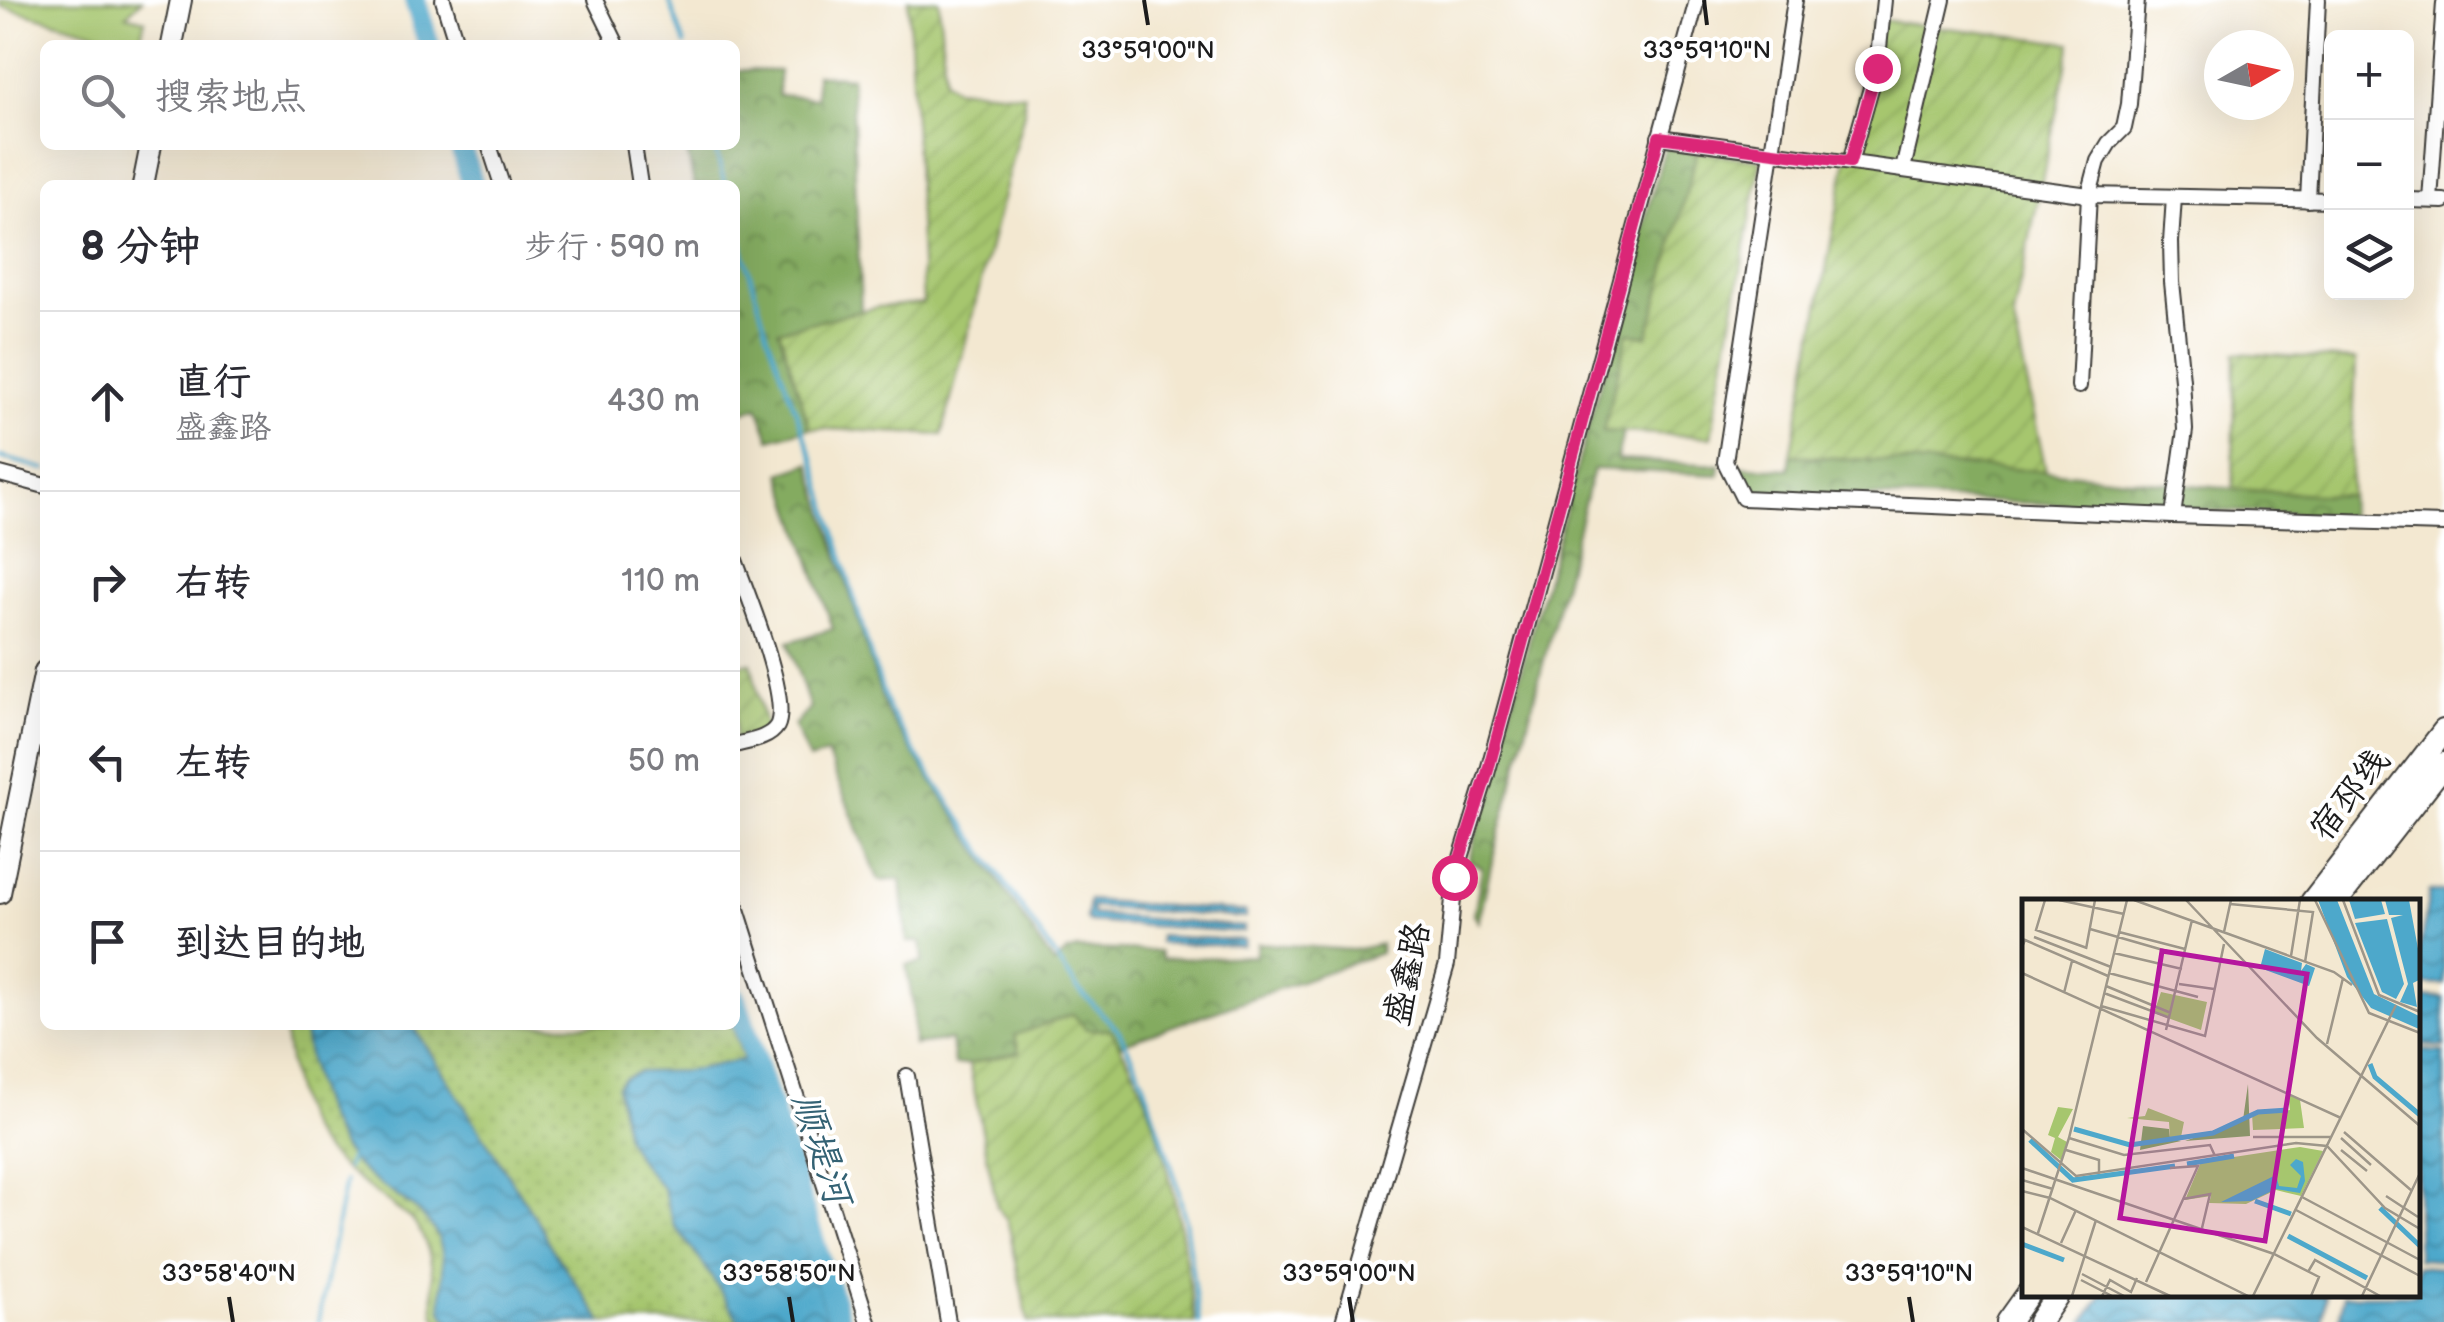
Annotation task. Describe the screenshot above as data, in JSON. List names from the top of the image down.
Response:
{
  "streets": {
    "main road": ["宿邳线"],
    "street": ["盛鑫路"]
  },
  "water": ["顺堤河"],
  "north": "right",
  "page": {
    "map_buttons": ["+", "−"],
    "search": "搜索地点",
    "heading": ["8 分钟", "步行 · 590 m"],
    "list": [
      ["直行", "盛鑫路", "430 m"],
      ["右转", "110 m"],
      ["左转", "50 m"],
      "到达目的地"
    ]
  },
  "coordinates": [
    "33°59'00\"N",
    "33°59'10\"N",
    "33°58'40\"N",
    "33°58'50\"N"
  ]
}
